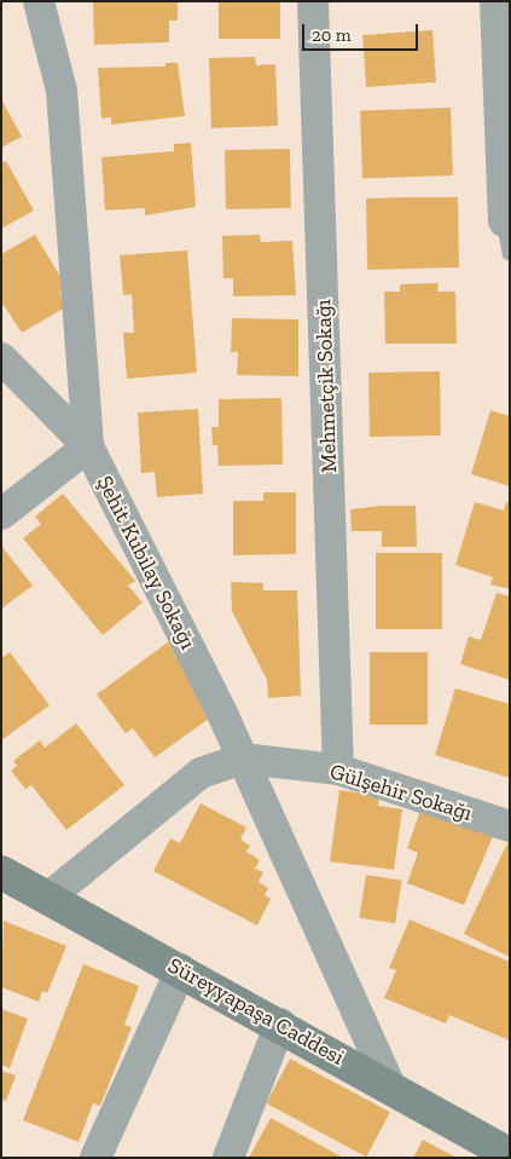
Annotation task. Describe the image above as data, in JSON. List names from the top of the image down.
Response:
{
  "streets": {
    "street": [
      "Mehmetçik Sokağı",
      "Şehit Kubilay Sokağı",
      "Gülşehir Sokağı",
      "Süreyyapaşa Caddesi"
    ]
  },
  "crossings": [
    ["Mehmetçik Sokağı", "Gülşehir Sokağı"],
    ["Şehit Kubilay Sokağı", "Gülşehir Sokağı"],
    ["Şehit Kubilay Sokağı", "Süreyyapaşa Caddesi"],
    ["Gülşehir Sokağı", "Süreyyapaşa Caddesi"]
  ],
  "scale_bar": "20 m"
}
